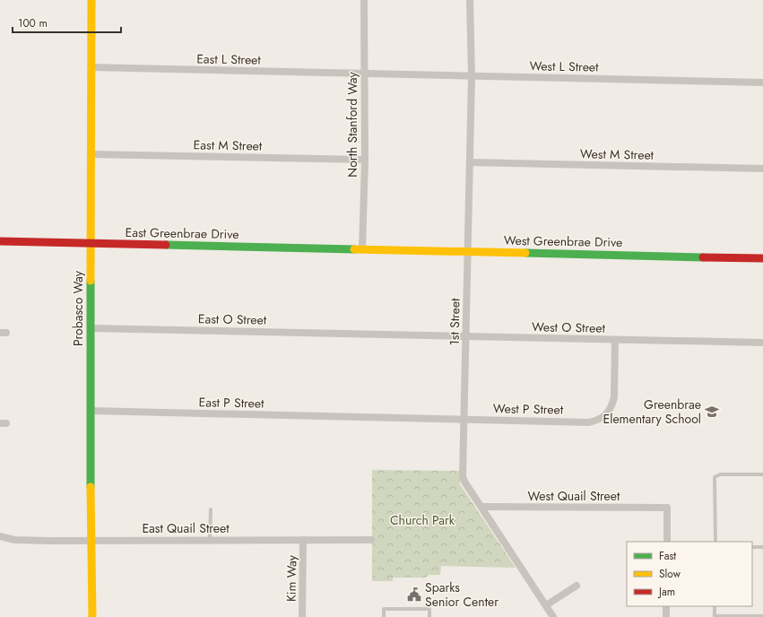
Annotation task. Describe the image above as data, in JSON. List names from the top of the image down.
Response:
{
  "streets": {
    "street": [
      "East L Street",
      "West L Street",
      "North Stanford Way",
      "East M Street",
      "West M Street",
      "East Greenbrae Drive",
      "West Greenbrae Drive",
      "Probasco Way",
      "East O Street",
      "1st Street",
      "West O Street",
      "East P Street",
      "West P Street",
      "West Quail Street",
      "East Quail Street",
      "Kim Way"
    ]
  },
  "crossings": [
    ["East L Street", "West L Street"],
    ["East L Street", "North Stanford Way"],
    ["East L Street", "Probasco Way"],
    ["West L Street", "North Stanford Way"],
    ["West L Street", "1st Street"],
    ["North Stanford Way", "East M Street"],
    ["North Stanford Way", "East Greenbrae Drive"],
    ["North Stanford Way", "West Greenbrae Drive"],
    ["East M Street", "Probasco Way"],
    ["West M Street", "1st Street"],
    ["East Greenbrae Drive", "West Greenbrae Drive"],
    ["East Greenbrae Drive", "Probasco Way"],
    ["West Greenbrae Drive", "1st Street"],
    ["Probasco Way", "East O Street"],
    ["Probasco Way", "East P Street"],
    ["Probasco Way", "East Quail Street"],
    ["East O Street", "West O Street"],
    ["1st Street", "West O Street"],
    ["1st Street", "West P Street"],
    ["1st Street", "West Quail Street"],
    ["West O Street", "West P Street"],
    ["East P Street", "West P Street"],
    ["East Quail Street", "Kim Way"]
  ],
  "parks": ["Church Park"],
  "places": {
    "school or university": ["Greenbrae Elementary School"],
    "public building": ["Sparks Senior Center"]
  },
  "legend": ["Fast", "Slow", "Jam"],
  "scale_bar": "100 m"
}
